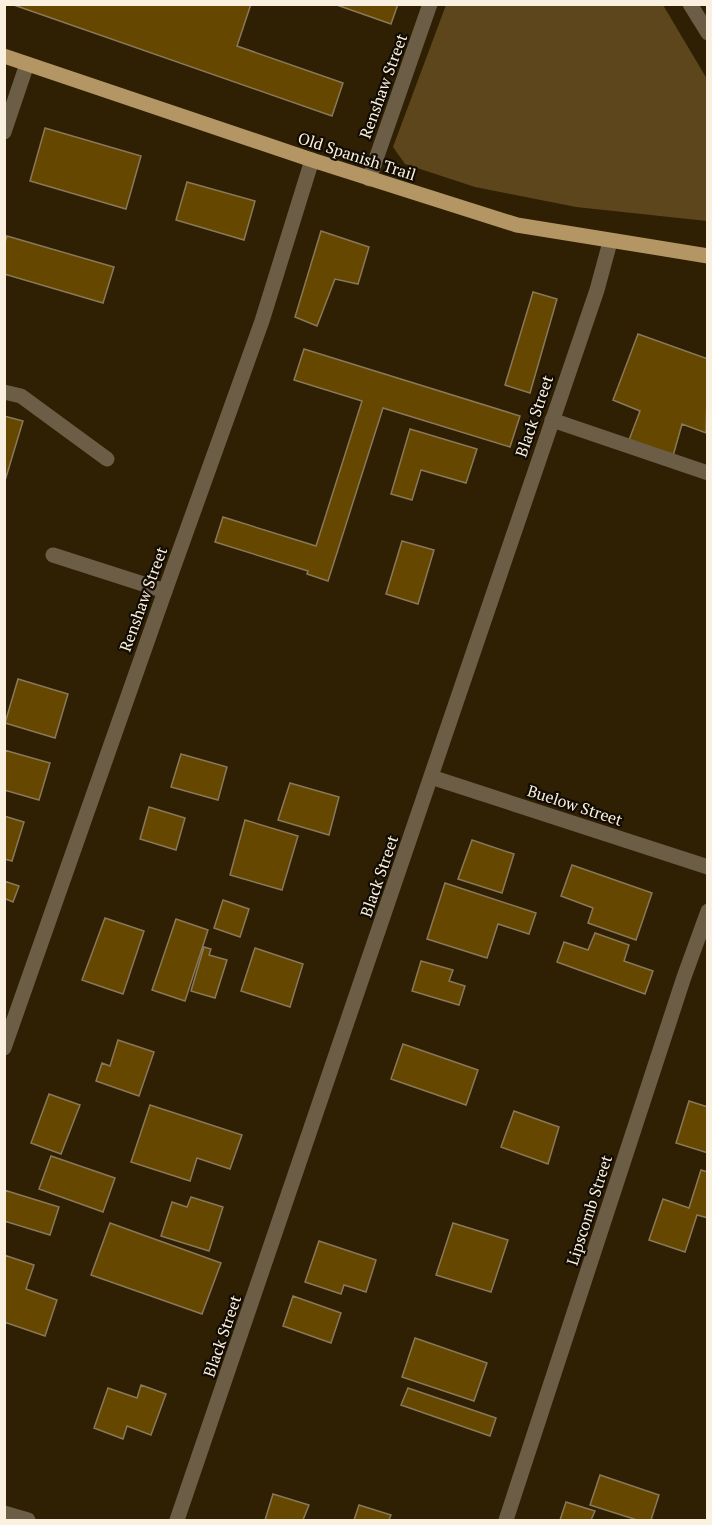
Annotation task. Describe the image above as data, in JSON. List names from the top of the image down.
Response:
{
  "streets": {
    "main road": ["Old Spanish Trail"],
    "street": [
      "Renshaw Street",
      "Black Street",
      "Buelow Street",
      "Lipscomb Street"
    ]
  },
  "crossings": [
    ["Renshaw Street", "Old Spanish Trail"],
    ["Old Spanish Trail", "Black Street"],
    ["Black Street", "Buelow Street"]
  ]
}
